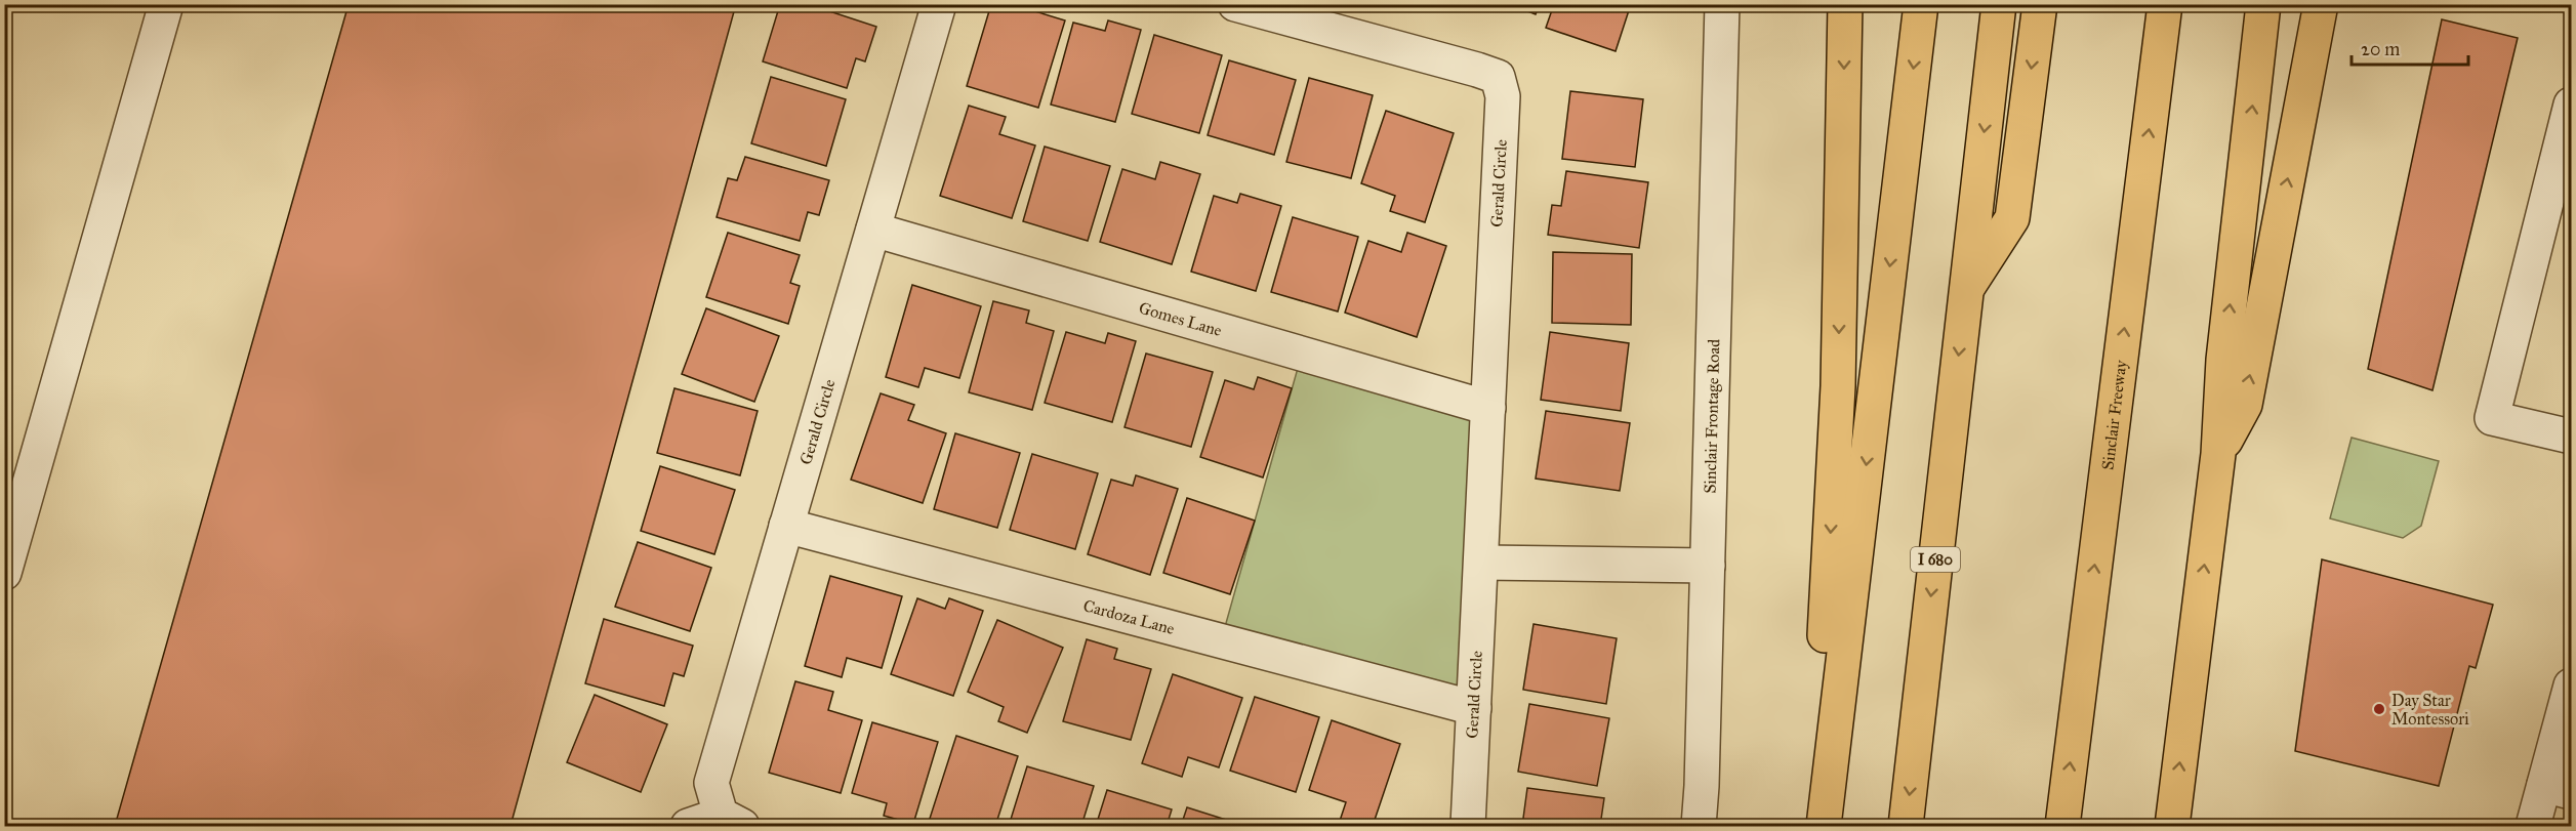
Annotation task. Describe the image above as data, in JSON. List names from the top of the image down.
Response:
{
  "streets": {
    "highway": ["Sinclair Freeway", "I 680"],
    "street": [
      "Gerald Circle",
      "Gomes Lane",
      "Sinclair Frontage Road",
      "Cardoza Lane"
    ]
  },
  "crossings": [
    ["Gerald Circle", "Gomes Lane"],
    ["Gerald Circle", "Cardoza Lane"]
  ],
  "places": ["Day Star Montessori"],
  "scale_bar": "20 m"
}
